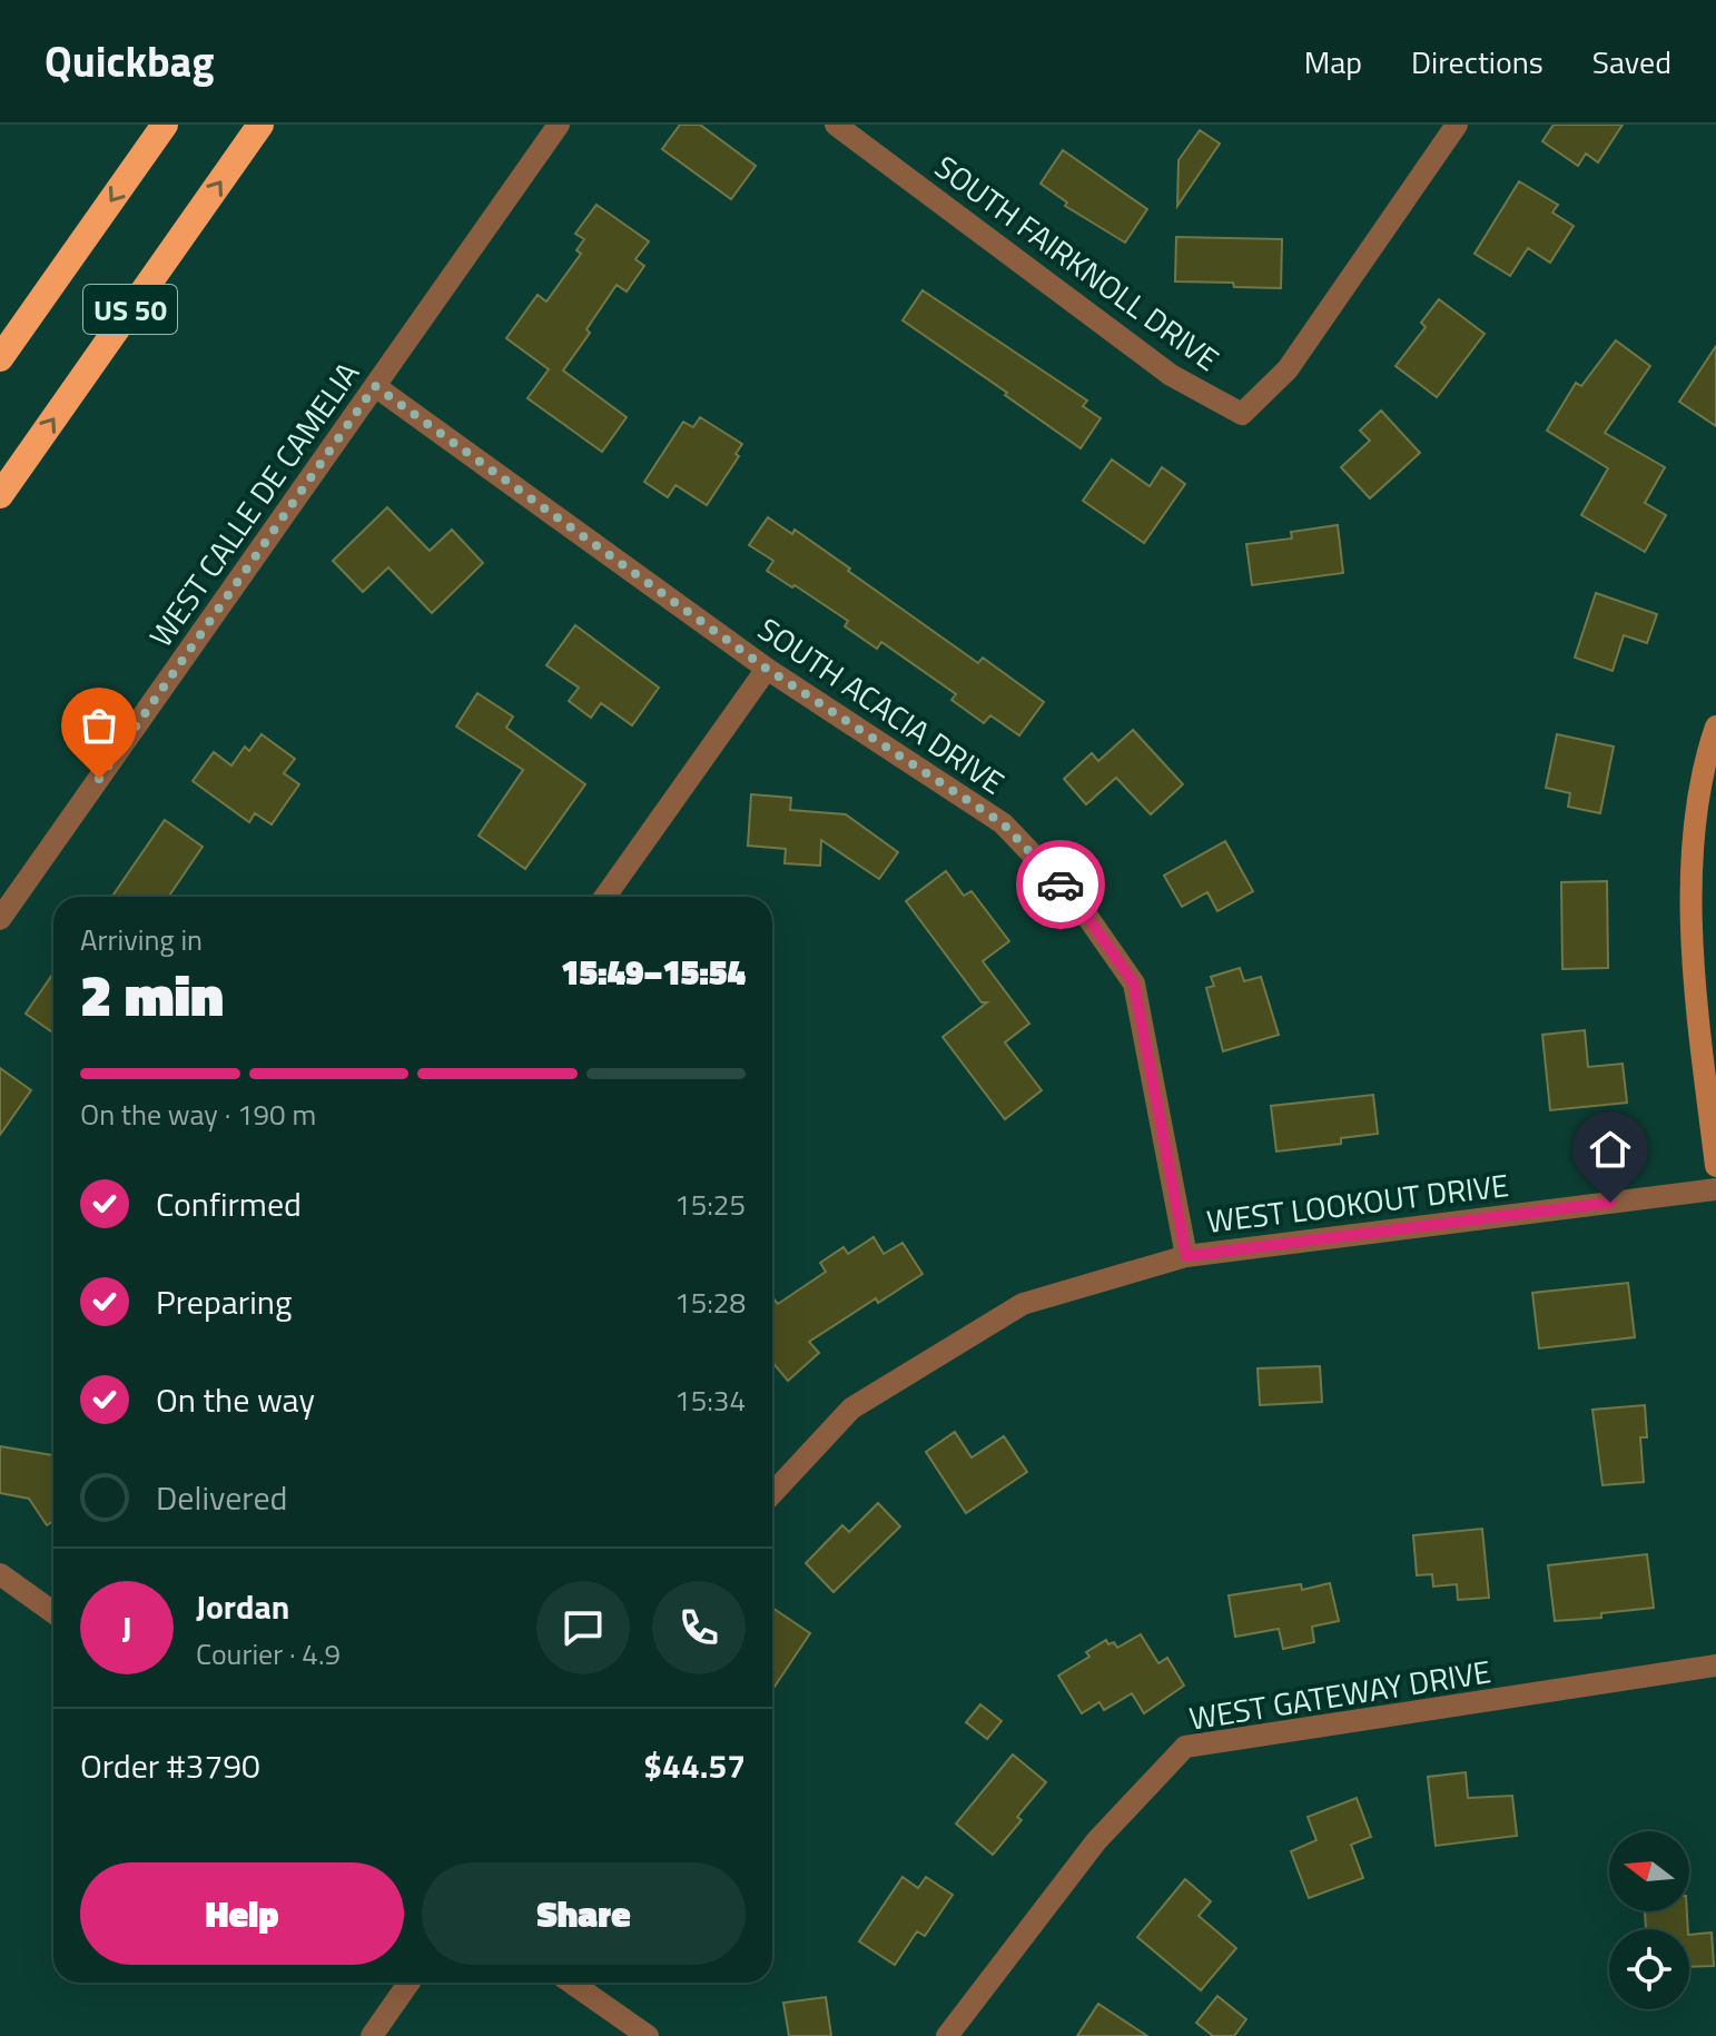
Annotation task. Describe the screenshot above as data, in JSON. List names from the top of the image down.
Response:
{
  "streets": {
    "highway": ["US 50"],
    "street": [
      "SOUTH FAIRKNOLL DRIVE",
      "WEST CALLE DE CAMELIA",
      "SOUTH ACACIA DRIVE",
      "WEST LOOKOUT DRIVE",
      "WEST GATEWAY DRIVE"
    ]
  },
  "crossings": [
    ["WEST CALLE DE CAMELIA", "SOUTH ACACIA DRIVE"],
    ["SOUTH ACACIA DRIVE", "WEST LOOKOUT DRIVE"]
  ],
  "north": "left",
  "page": {
    "header": "Quickbag",
    "nav": ["Map", "Directions", "Saved"],
    "heading": ["2 min", "Arriving in", "15:49–15:54"],
    "panel": [
      "Jordan",
      "Courier · 4.9",
      "Order #3790",
      "$44.57"
    ],
    "bar": "On the way · 190 m",
    "list": [
      ["Confirmed", "15:25"],
      ["Preparing", "15:28"],
      ["On the way", "15:34"],
      "Delivered"
    ],
    "round": "J",
    "buttons": ["Help", "Share"]
  }
}
